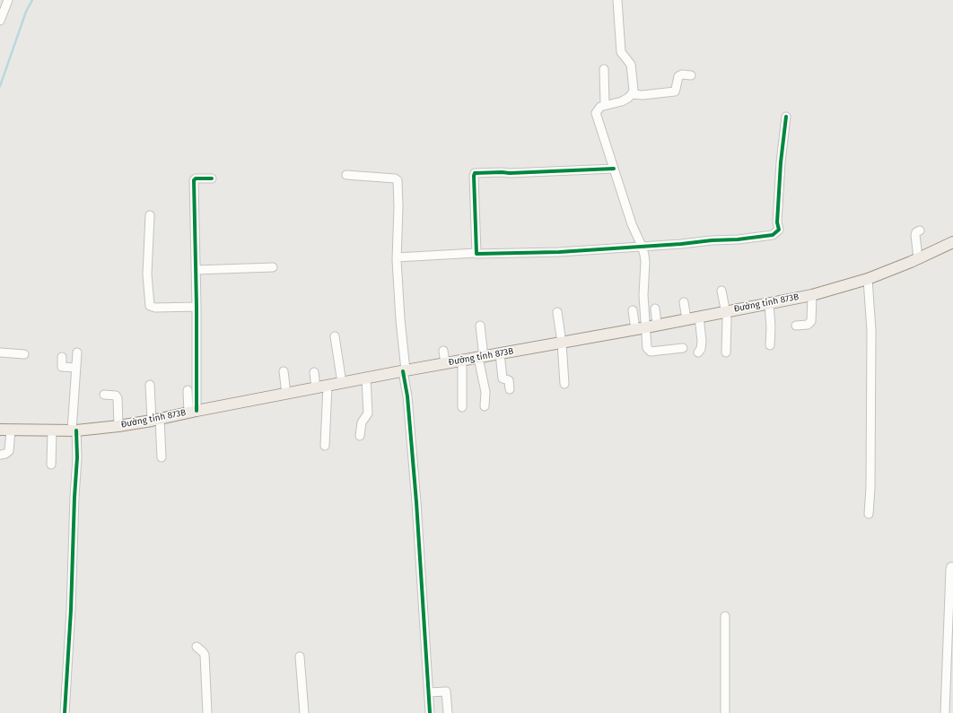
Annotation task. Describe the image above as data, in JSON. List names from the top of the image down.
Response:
{
  "streets": {
    "main road": ["Đường tỉnh 873B"]
  }
}
